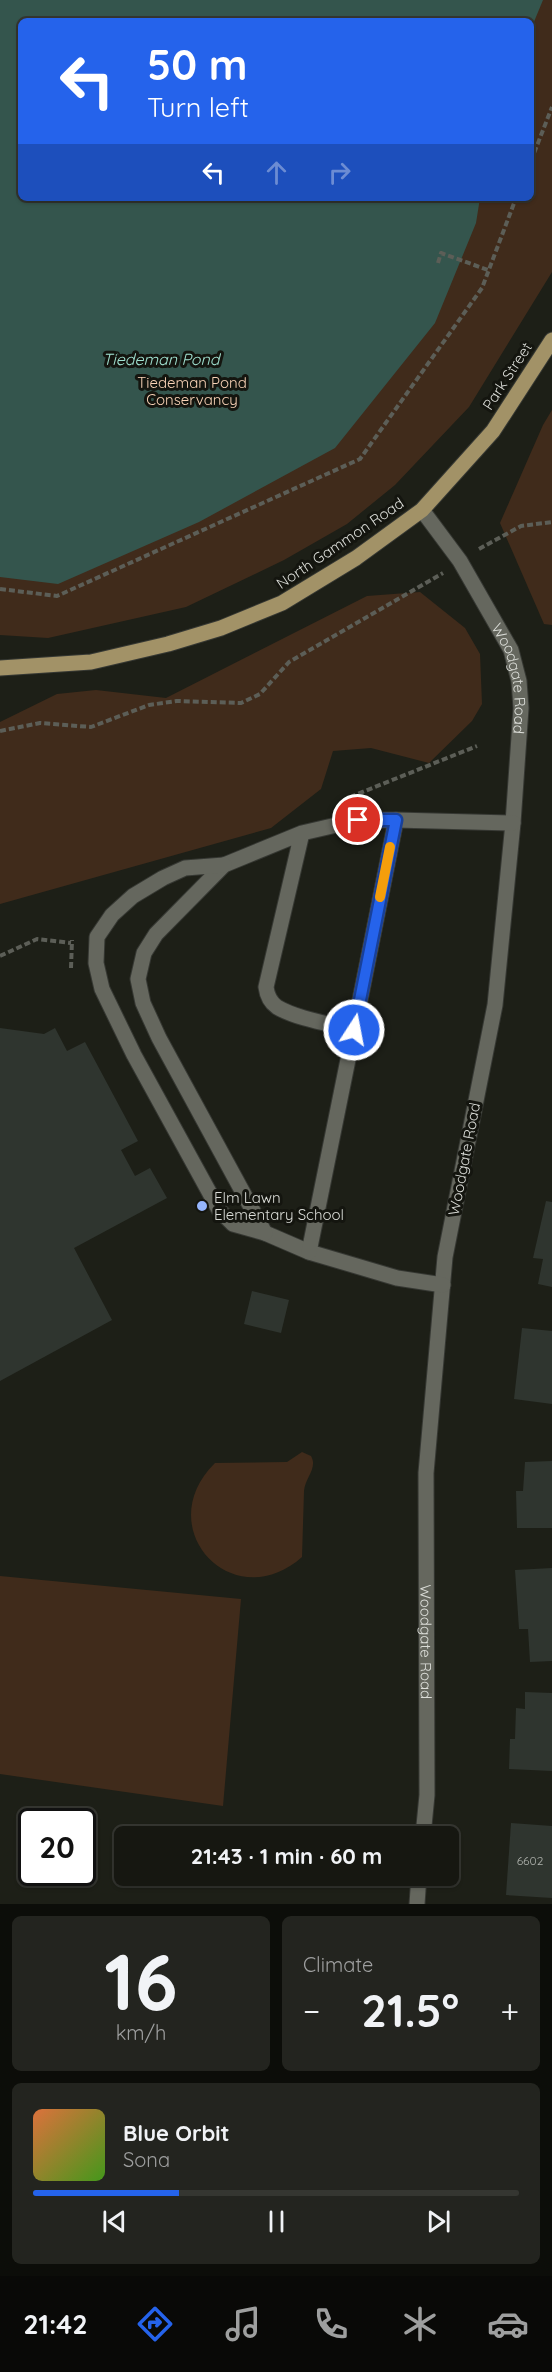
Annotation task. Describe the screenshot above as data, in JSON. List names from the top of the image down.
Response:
{
  "streets": {
    "main road": ["Park Street", "North Gammon Road"],
    "street": ["Woodgate Road"]
  },
  "crossings": [
    ["Park Street", "North Gammon Road"],
    ["North Gammon Road", "Woodgate Road"]
  ],
  "water": ["Tiedeman Pond"],
  "parks": ["Tiedeman Pond Conservancy"],
  "places": ["Elm Lawn Elementary School"],
  "house_numbers": ["6602"],
  "page": {
    "turn": ["50 m", "Turn left"],
    "limit": "20",
    "trip": "21:43 · 1 min · 60 m",
    "tile": [
      ["16", "km/h"],
      "Climate"
    ],
    "heat": ["−", "21.5°", "+"],
    "song": ["Blue Orbit", "Sona"],
    "tabs": "21:42"
  }
}
